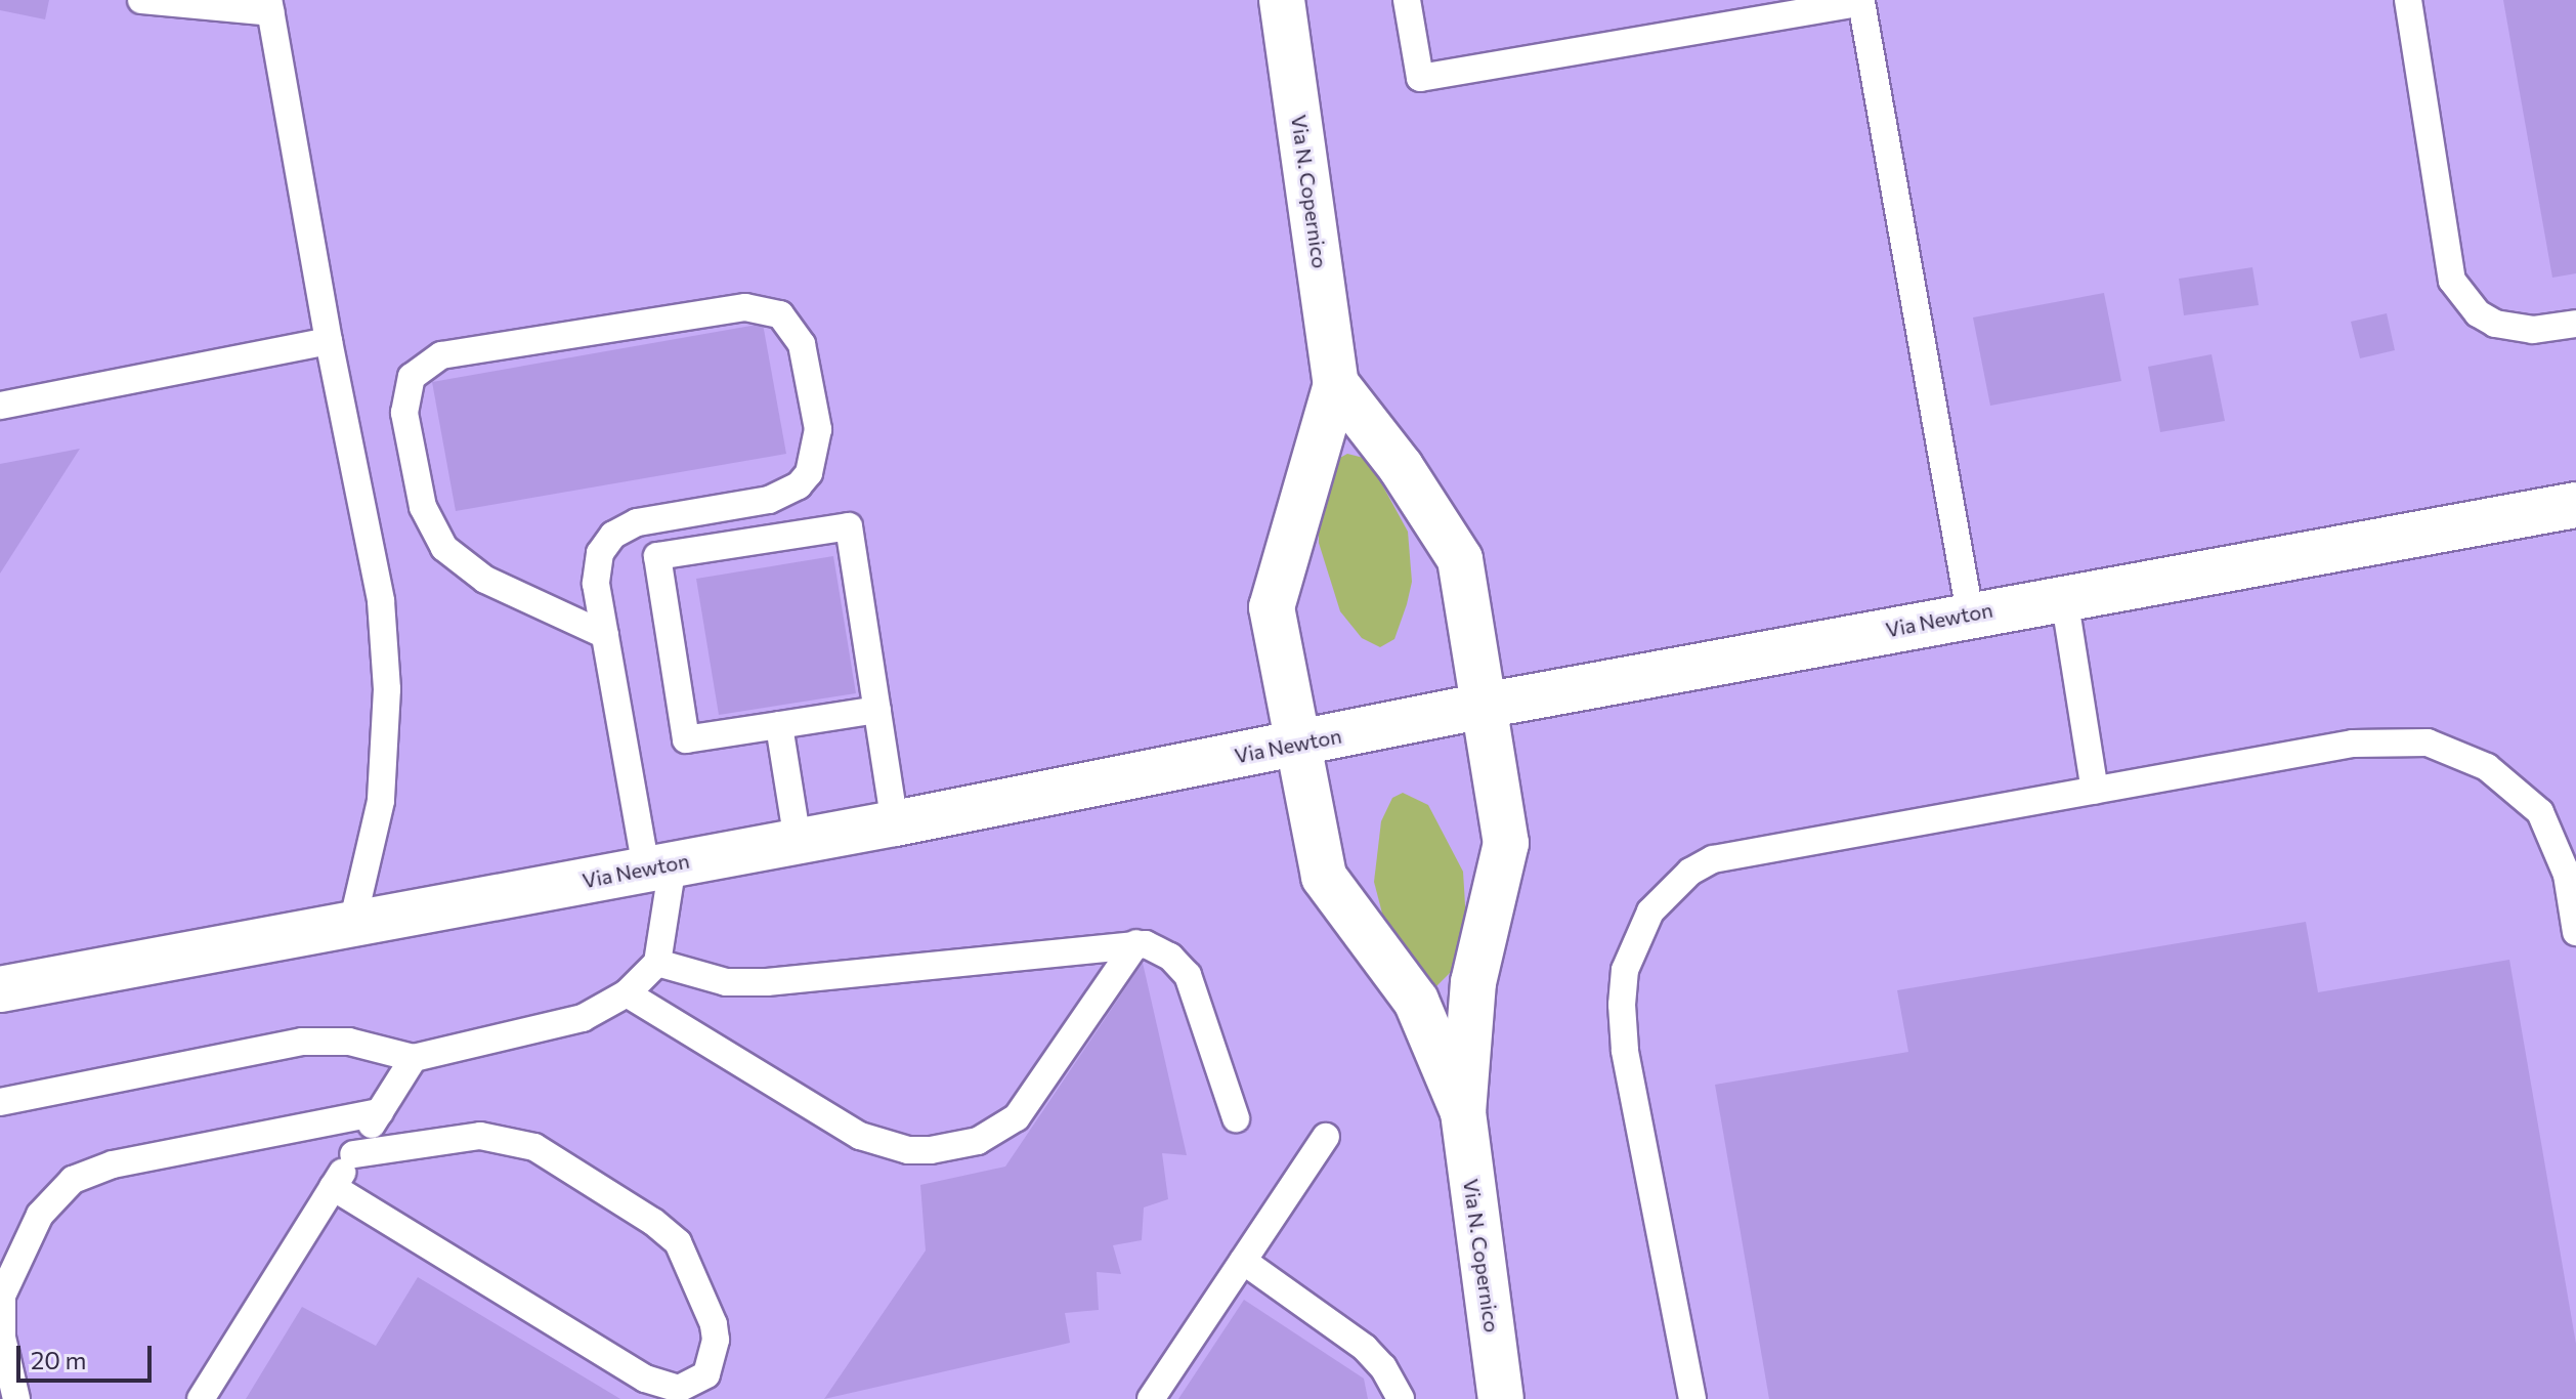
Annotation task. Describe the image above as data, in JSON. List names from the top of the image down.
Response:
{
  "streets": {
    "street": ["Via N. Copernico", "Via Newton"]
  },
  "scale_bar": "20 m"
}
